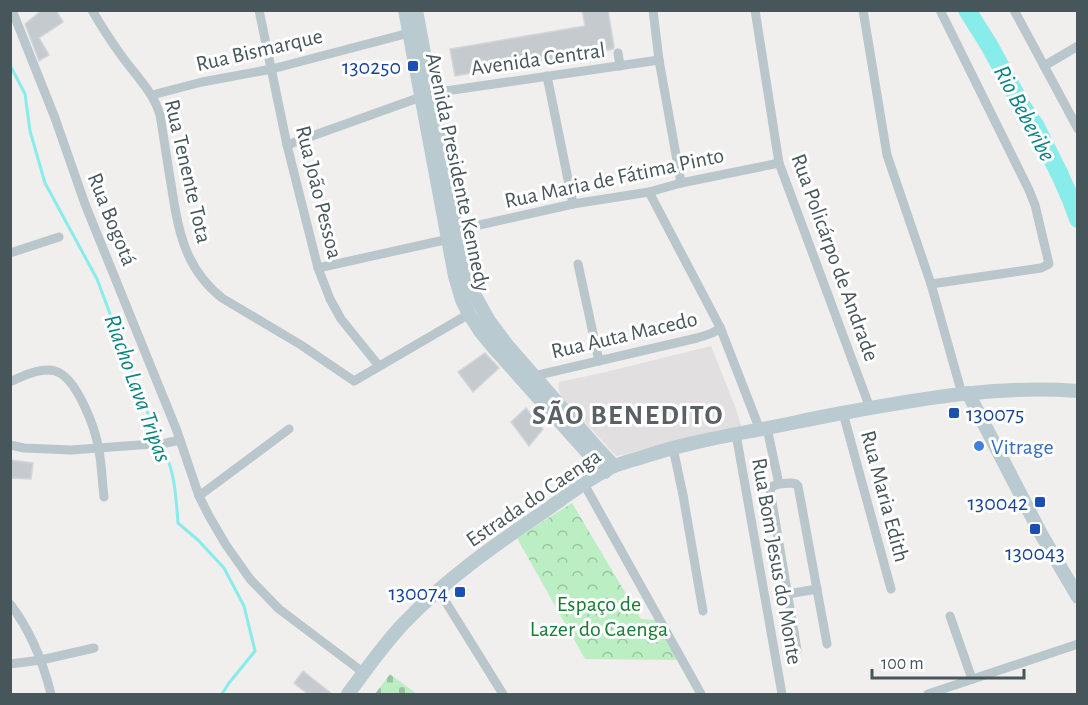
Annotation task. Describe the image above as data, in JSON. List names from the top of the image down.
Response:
{
  "streets": {
    "main road": ["Avenida Presidente Kennedy", "Estrada do Caenga"],
    "street": [
      "Rua Bismarque",
      "Avenida Central",
      "Rua Tenente Tota",
      "Rua Maria de Fátima Pinto",
      "Rua João Pessoa",
      "Rua Bogotá",
      "Rua Policárpo de Andrade",
      "Rua Auta Macedo",
      "Rua Maria Edith",
      "Rua Bom Jesus do Monte"
    ]
  },
  "crossings": [
    ["Rua Bismarque", "Rua Tenente Tota"],
    ["Rua Bismarque", "Avenida Presidente Kennedy"],
    ["Rua Bismarque", "Rua João Pessoa"],
    ["Avenida Central", "Avenida Presidente Kennedy"],
    ["Avenida Central", "Rua João Pessoa"],
    ["Rua Tenente Tota", "Rua João Pessoa"],
    ["Avenida Presidente Kennedy", "Rua Maria de Fátima Pinto"],
    ["Avenida Presidente Kennedy", "Rua Auta Macedo"],
    ["Avenida Presidente Kennedy", "Estrada do Caenga"],
    ["Rua Maria de Fátima Pinto", "Rua João Pessoa"],
    ["Rua Maria de Fátima Pinto", "Rua Policárpo de Andrade"],
    ["Rua Maria de Fátima Pinto", "Rua Auta Macedo"],
    ["Rua Bogotá", "Estrada do Caenga"],
    ["Rua Policárpo de Andrade", "Estrada do Caenga"],
    ["Rua Auta Macedo", "Estrada do Caenga"],
    ["Rua Maria Edith", "Estrada do Caenga"],
    ["Estrada do Caenga", "Rua Bom Jesus do Monte"]
  ],
  "districts": ["SÃO BENEDITO"],
  "water": ["Rio Beberibe", "Riacho Lava Tripas"],
  "parks": ["Espaço de Lazer do Caenga"],
  "places": {
    "transit": [
      "130250",
      "130075",
      "130042",
      "130043",
      "130074"
    ],
    "other": ["Vitrage"]
  },
  "scale_bar": "100 m"
}
